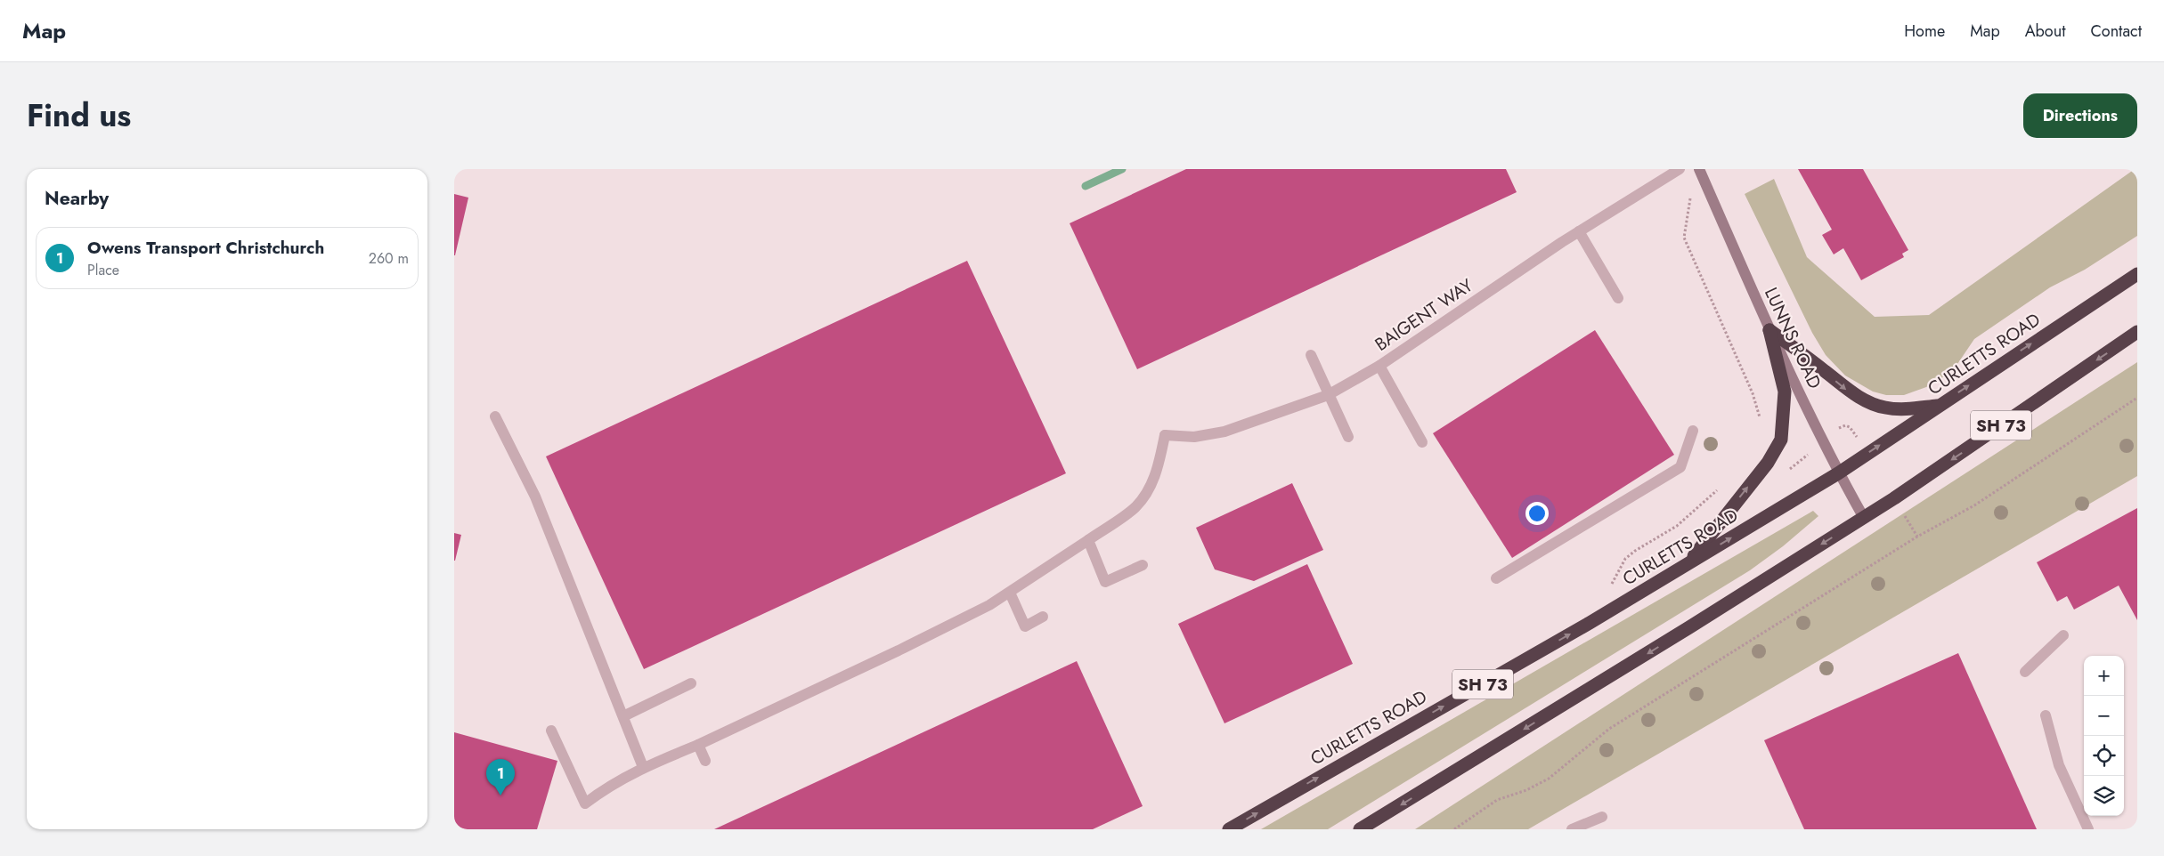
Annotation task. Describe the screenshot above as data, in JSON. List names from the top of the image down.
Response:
{
  "streets": {
    "highway": ["CURLETTS ROAD", "SH 73"],
    "street": ["BAIGENT WAY", "LUNNS ROAD"]
  },
  "crossings": [
    ["LUNNS ROAD", "CURLETTS ROAD"],
    ["LUNNS ROAD", "SH 73"]
  ],
  "page": {
    "header": "Map",
    "nav": [
      "Home",
      "Map",
      "About",
      "Contact"
    ],
    "title": "Find us",
    "buttons": "Directions",
    "heading": "Nearby",
    "list": [
      {
        "mark": "1",
        "name": "Owens Transport Christchurch",
        "note": "Place",
        "value": "260 m"
      }
    ],
    "map_buttons": ["+", "−"],
    "pins": "1"
  }
}
